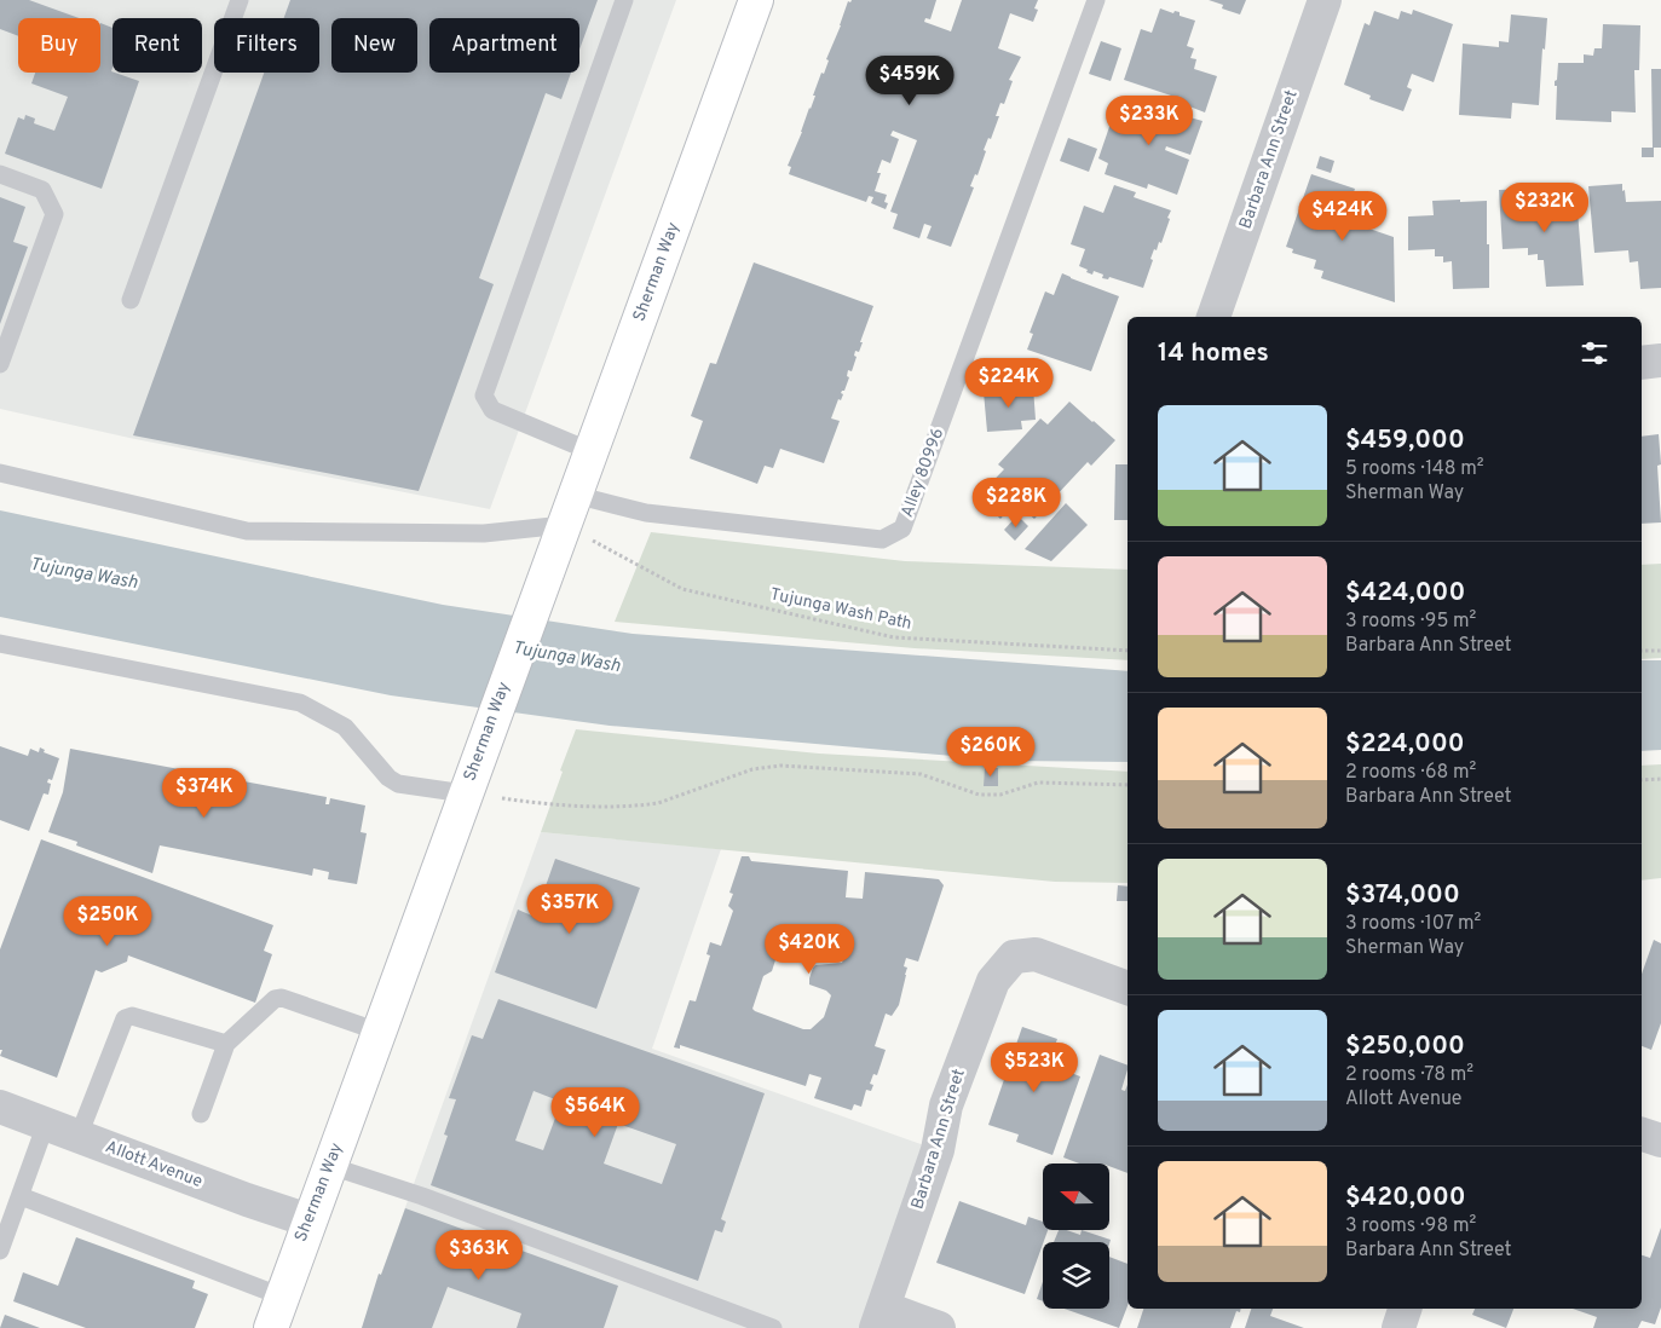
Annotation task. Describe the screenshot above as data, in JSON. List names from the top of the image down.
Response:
{
  "streets": {
    "main road": ["Sherman Way"],
    "street": ["Barbara Ann Street", "Allott Avenue"],
    "lane": ["Alley 80996"],
    "path": ["Tujunga Wash Path"]
  },
  "crossings": [
    ["Sherman Way", "Alley 80996"],
    ["Sherman Way", "Tujunga Wash Path"],
    ["Sherman Way", "Allott Avenue"]
  ],
  "water": ["Tujunga Wash"],
  "north": "left",
  "page": {
    "chip": [
      "Buy",
      "Rent",
      "Filters",
      "New",
      "Apartment"
    ],
    "price": [
      "$459K",
      "$233K",
      "$232K",
      "$424K",
      "$224K",
      "$228K",
      "$260K",
      "$374K",
      "$357K",
      "$250K",
      "$420K",
      "$523K",
      "$564K",
      "$363K"
    ],
    "heading": "14 homes",
    "list": [
      {
        "name": "$459,000",
        "note": "5 rooms · 148 m² · Sherman Way"
      },
      {
        "name": "$424,000",
        "note": "3 rooms · 95 m² · Barbara Ann Street"
      },
      {
        "name": "$224,000",
        "note": "2 rooms · 68 m² · Barbara Ann Street"
      },
      {
        "name": "$374,000",
        "note": "3 rooms · 107 m² · Sherman Way"
      },
      {
        "name": "$250,000",
        "note": "2 rooms · 78 m² · Allott Avenue"
      },
      {
        "name": "$420,000",
        "note": "3 rooms · 98 m² · Barbara Ann Street"
      }
    ]
  }
}
